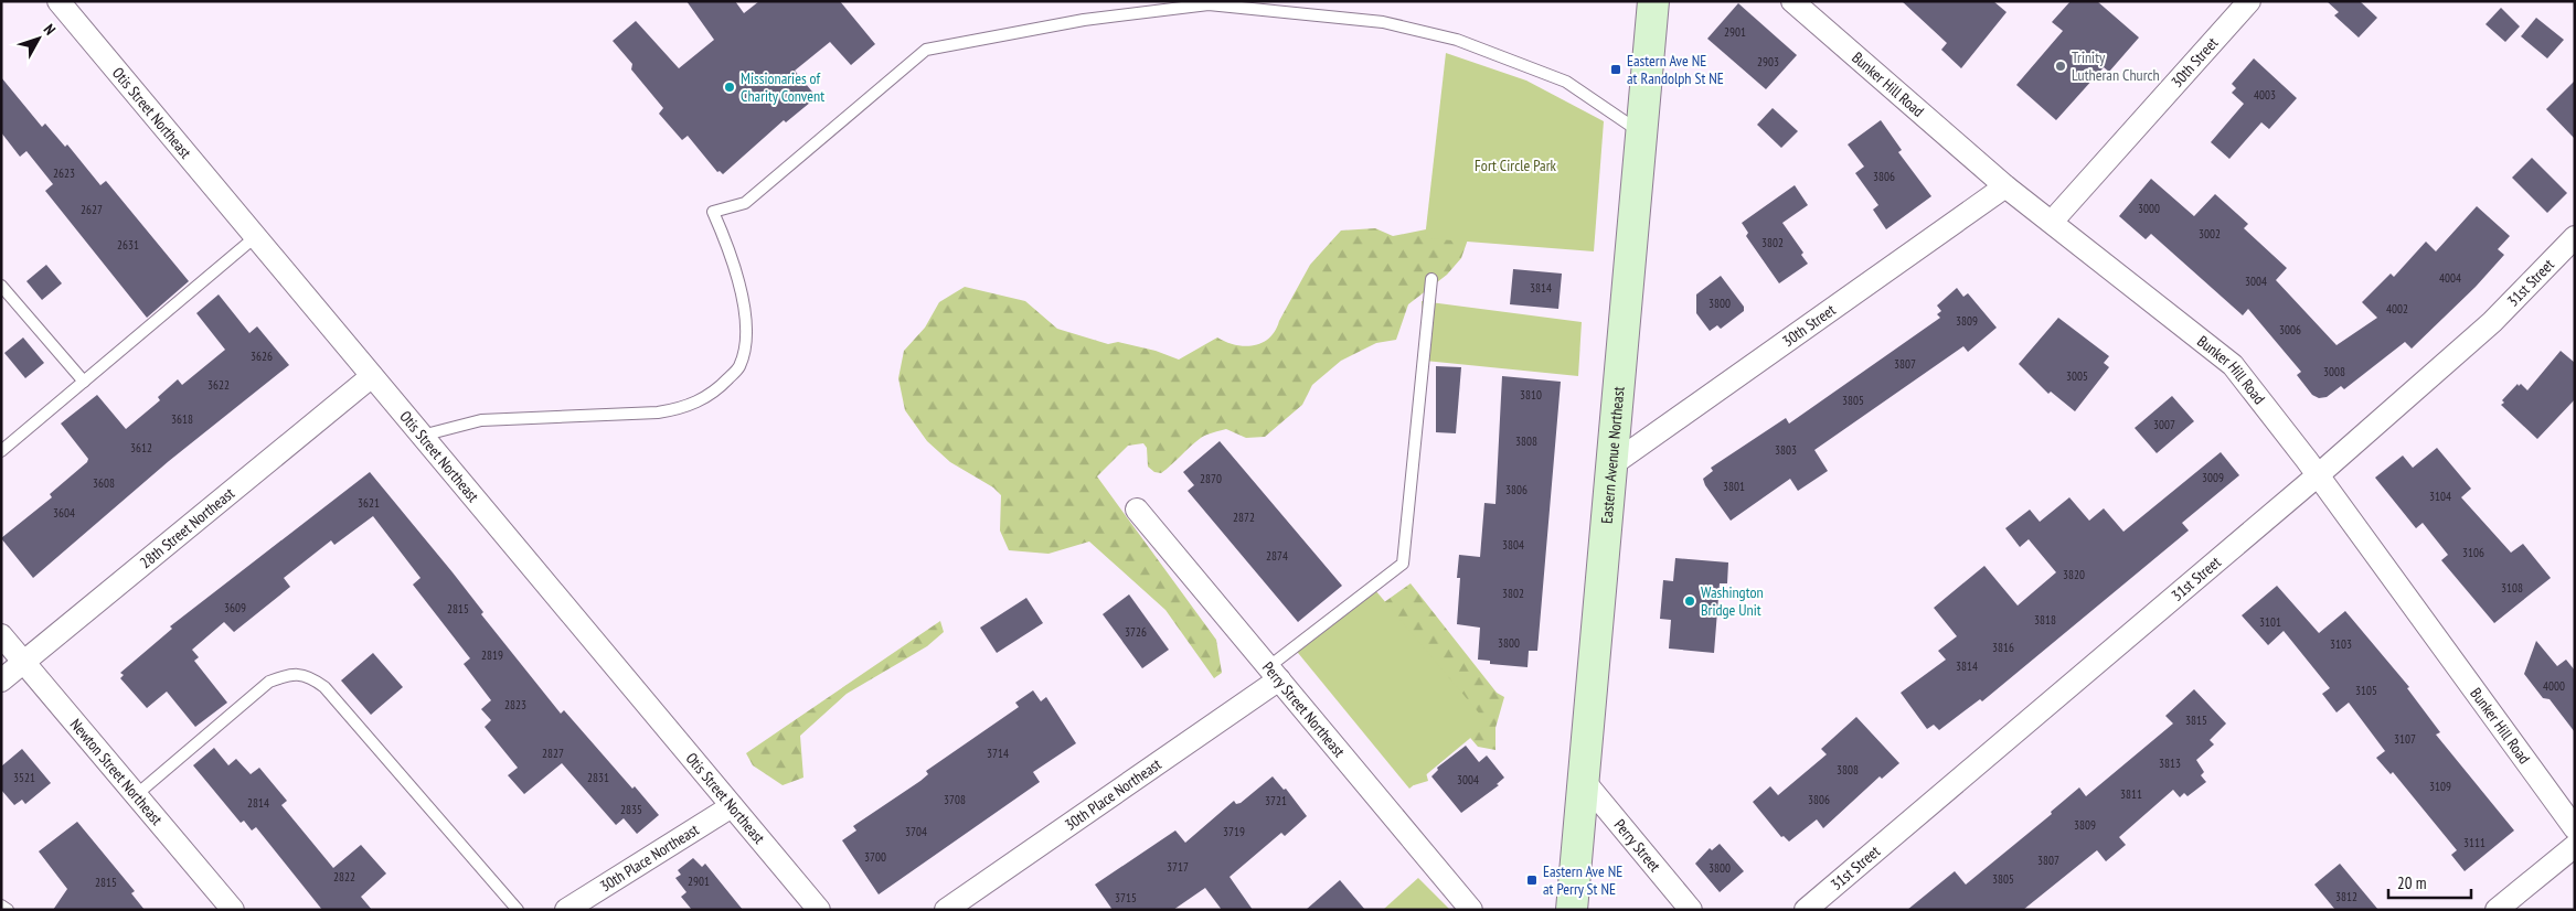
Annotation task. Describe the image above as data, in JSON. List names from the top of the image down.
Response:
{
  "streets": {
    "main road": ["Eastern Avenue Northeast"],
    "street": [
      "30th Street",
      "Bunker Hill Road",
      "Otis Street Northeast",
      "31st Street",
      "28th Street Northeast",
      "Perry Street Northeast",
      "Newton Street Northeast",
      "30th Place Northeast",
      "Perry Street"
    ]
  },
  "crossings": [
    ["30th Street", "Bunker Hill Road"],
    ["30th Street", "Eastern Avenue Northeast"],
    ["Bunker Hill Road", "31st Street"],
    ["Otis Street Northeast", "28th Street Northeast"],
    ["Otis Street Northeast", "30th Place Northeast"],
    ["Eastern Avenue Northeast", "Perry Street"],
    ["28th Street Northeast", "Newton Street Northeast"],
    ["Perry Street Northeast", "30th Place Northeast"]
  ],
  "parks": ["Fort Circle Park"],
  "places": {
    "other": ["Trinity Lutheran Church", "Missionaries of Charity Convent", "Washington Bridge Unit"],
    "transit": ["Eastern Ave NE at Randolph St NE", "Eastern Ave NE at Perry St NE"]
  },
  "house_numbers": [
    "2901",
    "2903",
    "4003",
    "2623",
    "3806",
    "3000",
    "2627",
    "3002",
    "3802",
    "2631",
    "4004",
    "3004",
    "3814",
    "3800",
    "4002",
    "3809",
    "3006",
    "3626",
    "3807",
    "3008",
    "3005",
    "3622",
    "3810",
    "3805",
    "3618",
    "3007",
    "3808",
    "3612",
    "3803",
    "3009",
    "2870",
    "3608",
    "3801",
    "3806",
    "3104",
    "3621",
    "3604",
    "2872",
    "3804",
    "3106",
    "2874",
    "3820",
    "3108",
    "3802",
    "3609",
    "2815",
    "3818",
    "3101",
    "3726",
    "3800",
    "3103",
    "3816",
    "2819",
    "3814",
    "4000",
    "3105",
    "2823",
    "3815",
    "3107",
    "2827",
    "3714",
    "3813",
    "3808",
    "3521",
    "2831",
    "3004",
    "3109",
    "3811",
    "3708",
    "3806",
    "3721",
    "2814",
    "2835",
    "3809",
    "3704",
    "3719",
    "3111",
    "3700",
    "3807",
    "3717",
    "3800",
    "2822",
    "3805",
    "2901",
    "2815",
    "3812",
    "3715"
  ],
  "scale_bar": "20 m",
  "north": "top right"
}
